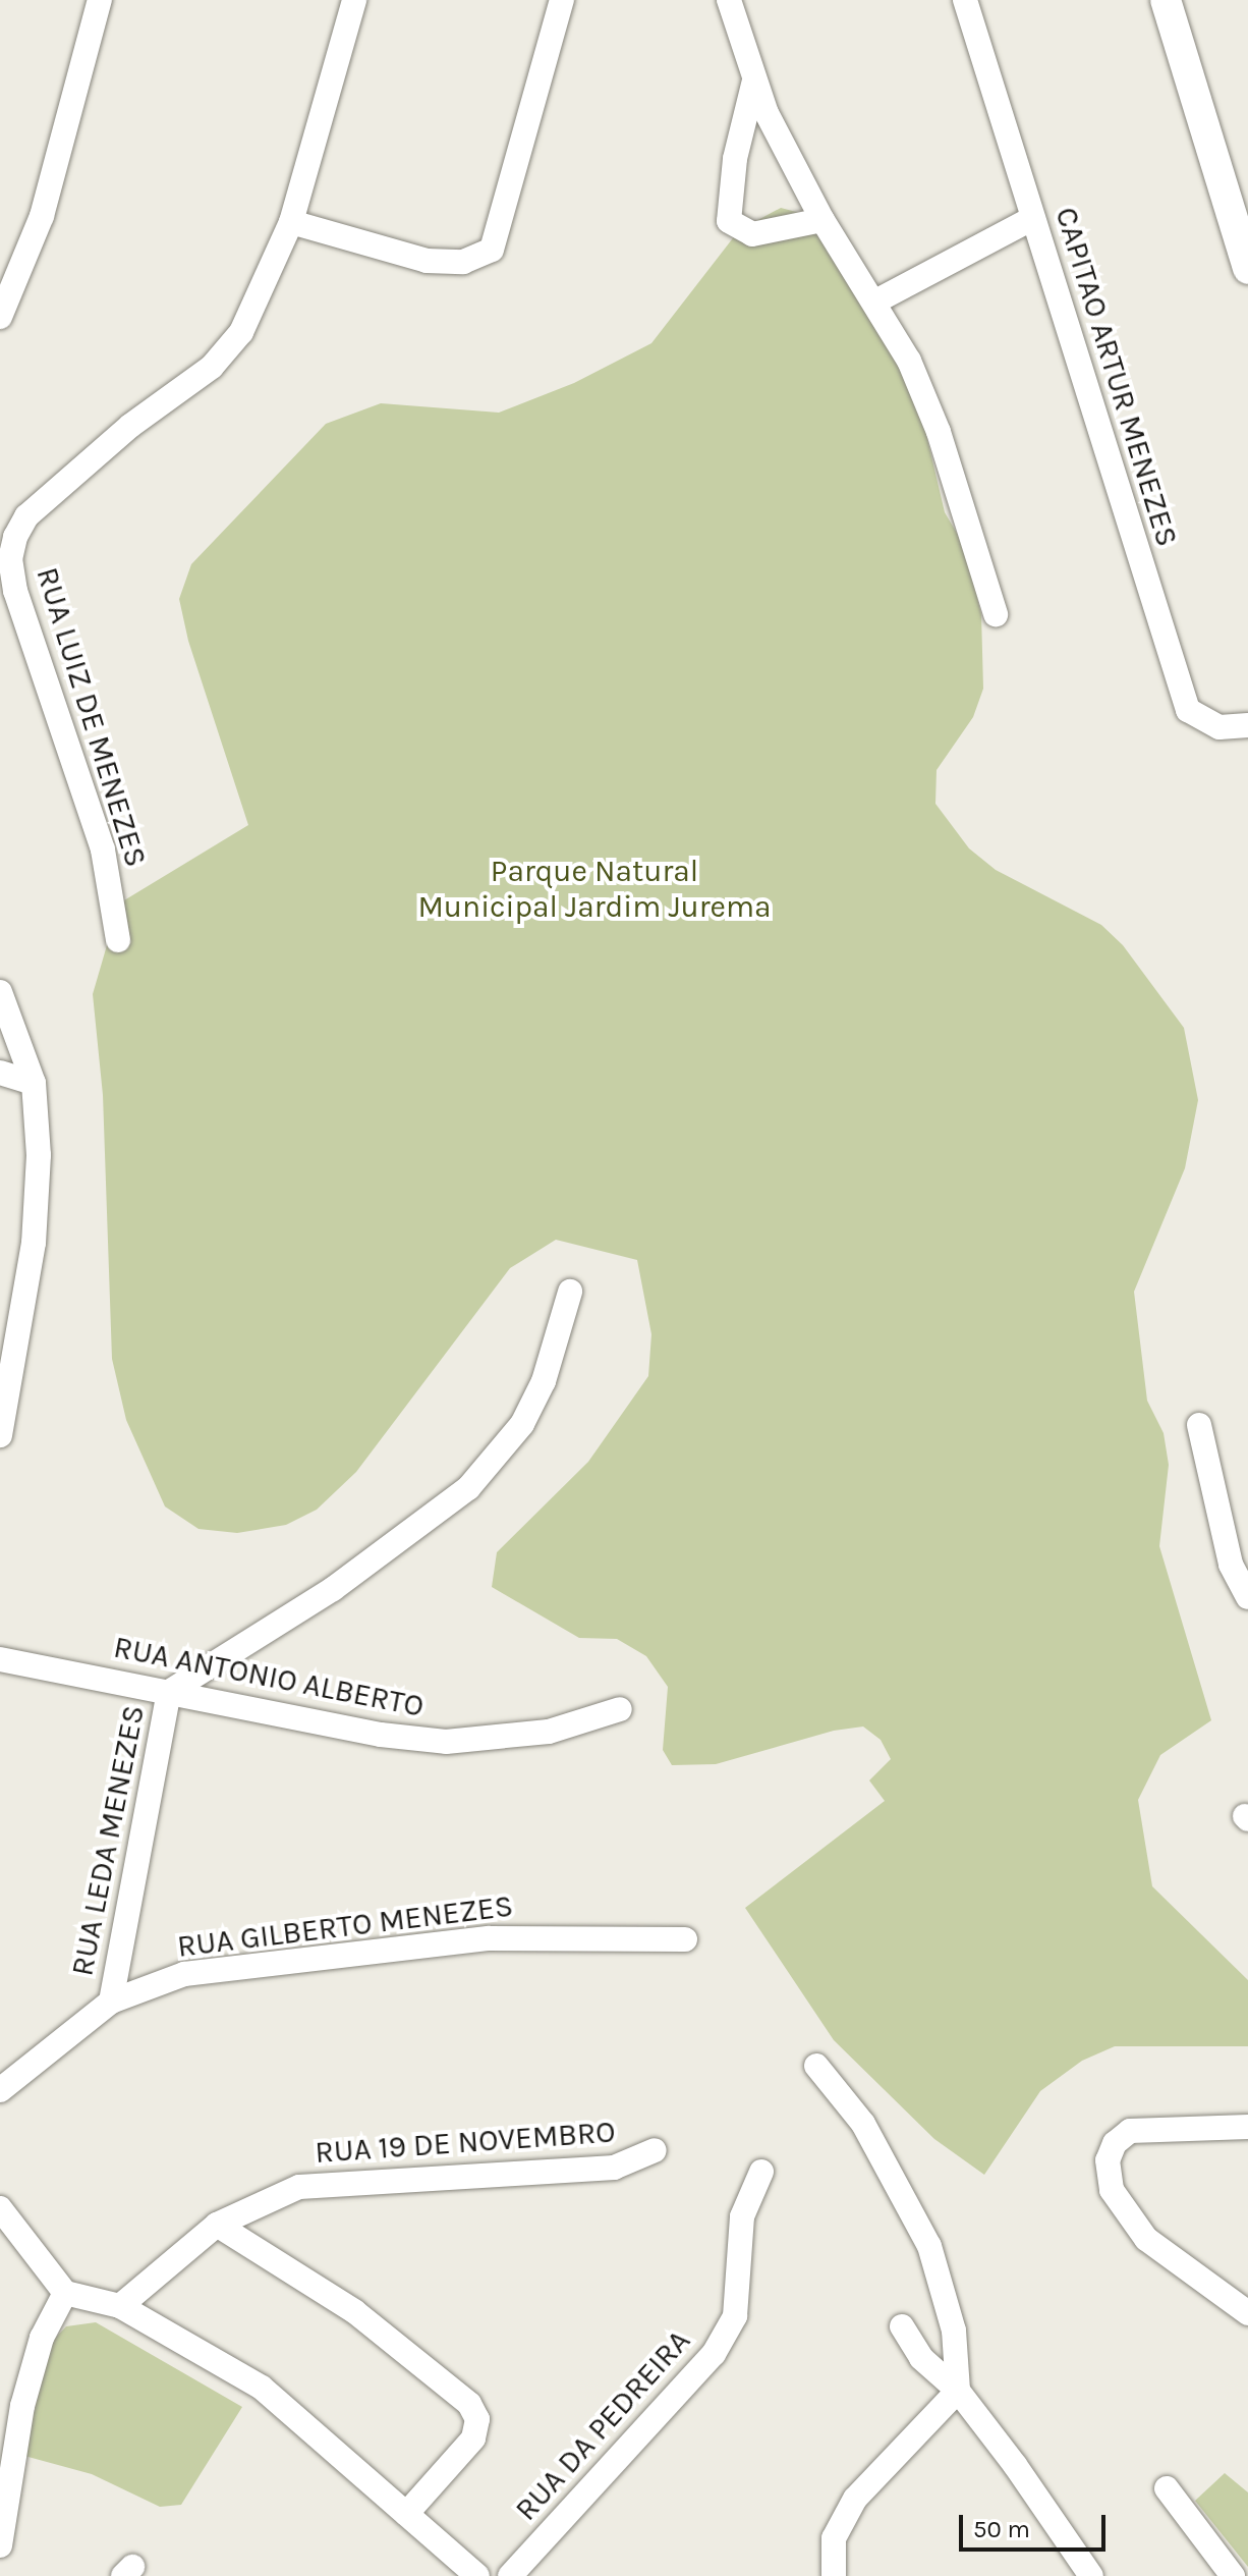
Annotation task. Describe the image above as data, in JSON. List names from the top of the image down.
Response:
{
  "streets": {
    "street": [
      "CAPITAO ARTUR MENEZES",
      "RUA LUIZ DE MENEZES",
      "RUA ANTONIO ALBERTO",
      "RUA LEDA MENEZES",
      "RUA GILBERTO MENEZES",
      "RUA 19 DE NOVEMBRO",
      "RUA DA PEDREIRA"
    ]
  },
  "crossings": [
    ["RUA ANTONIO ALBERTO", "RUA LEDA MENEZES"],
    ["RUA LEDA MENEZES", "RUA GILBERTO MENEZES"]
  ],
  "parks": ["Parque Natural Municipal Jardim Jurema"],
  "scale_bar": "50 m"
}
